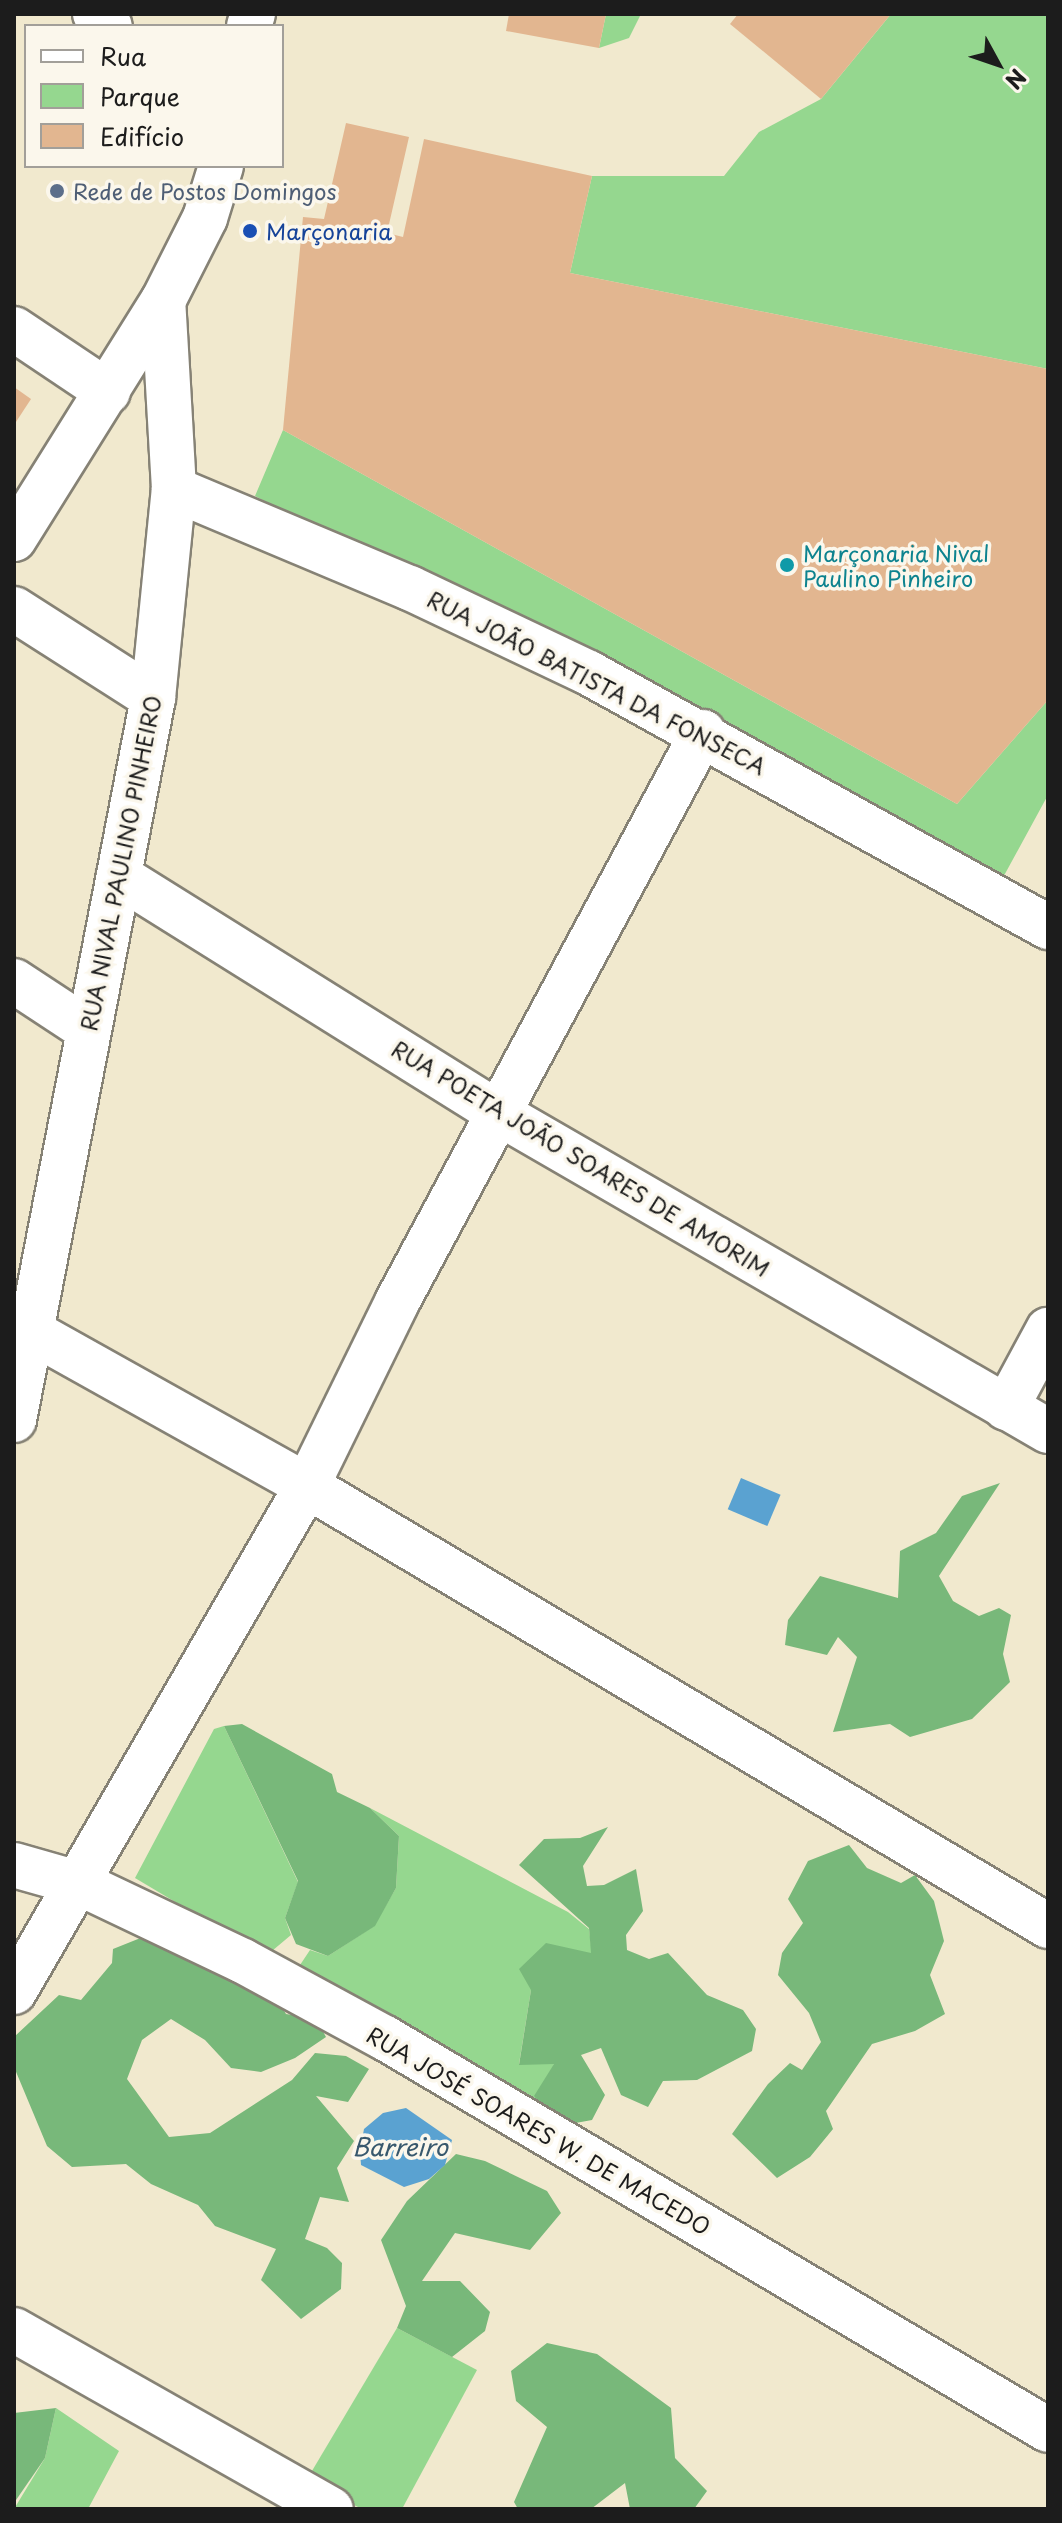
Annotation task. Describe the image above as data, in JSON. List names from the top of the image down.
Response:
{
  "streets": {
    "street": [
      "RUA JOÃO BATISTA DA FONSECA",
      "RUA NIVAL PAULINO PINHEIRO",
      "RUA POETA JOÃO SOARES DE AMORIM",
      "RUA JOSÉ SOARES W. DE MACEDO"
    ]
  },
  "crossings": [
    ["RUA JOÃO BATISTA DA FONSECA", "RUA NIVAL PAULINO PINHEIRO"],
    ["RUA NIVAL PAULINO PINHEIRO", "RUA POETA JOÃO SOARES DE AMORIM"]
  ],
  "water": ["Barreiro"],
  "places": ["Rede de Postos Domingos", "Marçonaria", "Marçonaria Nival Paulino Pinheiro"],
  "legend": ["Rua", "Parque", "Edifício"],
  "north": "bottom right"
}
